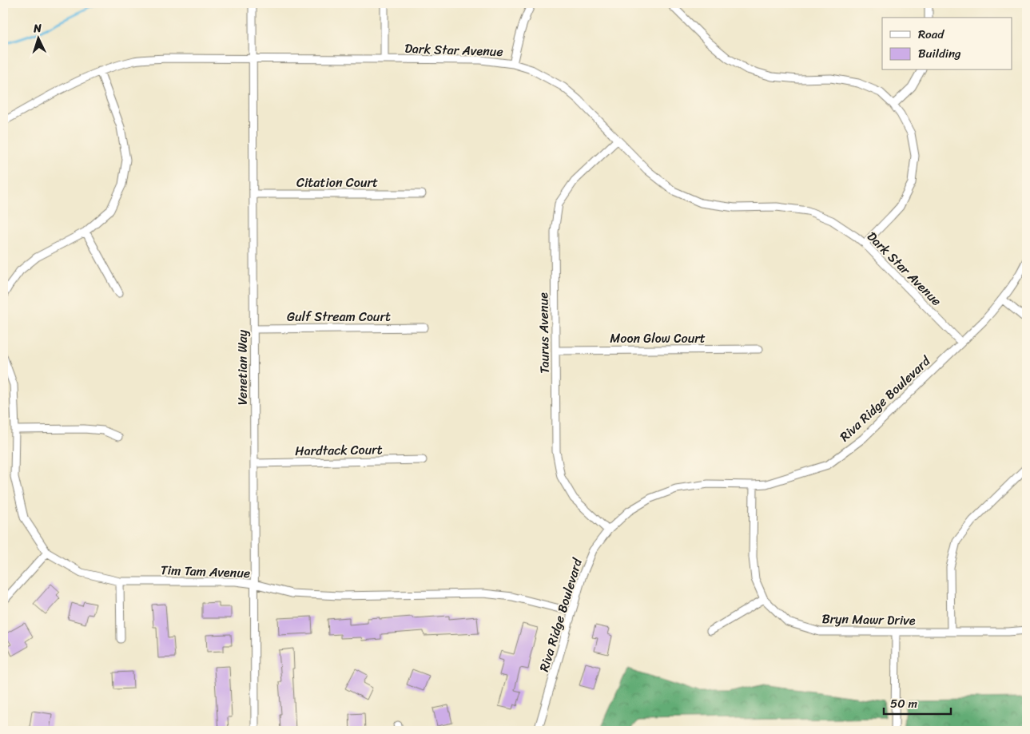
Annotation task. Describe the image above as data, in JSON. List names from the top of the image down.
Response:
{
  "streets": {
    "street": [
      "Dark Star Avenue",
      "Citation Court",
      "Gulf Stream Court",
      "Taurus Avenue",
      "Moon Glow Court",
      "Venetian Way",
      "Riva Ridge Boulevard",
      "Hardtack Court",
      "Tim Tam Avenue",
      "Bryn Mawr Drive"
    ]
  },
  "crossings": [
    ["Dark Star Avenue", "Taurus Avenue"],
    ["Dark Star Avenue", "Venetian Way"],
    ["Dark Star Avenue", "Riva Ridge Boulevard"],
    ["Citation Court", "Venetian Way"],
    ["Gulf Stream Court", "Venetian Way"],
    ["Taurus Avenue", "Moon Glow Court"],
    ["Taurus Avenue", "Riva Ridge Boulevard"],
    ["Venetian Way", "Hardtack Court"],
    ["Venetian Way", "Tim Tam Avenue"],
    ["Riva Ridge Boulevard", "Tim Tam Avenue"],
    ["Riva Ridge Boulevard", "Bryn Mawr Drive"]
  ],
  "legend": ["Road", "Building"],
  "scale_bar": "50 m",
  "north": "top"
}
